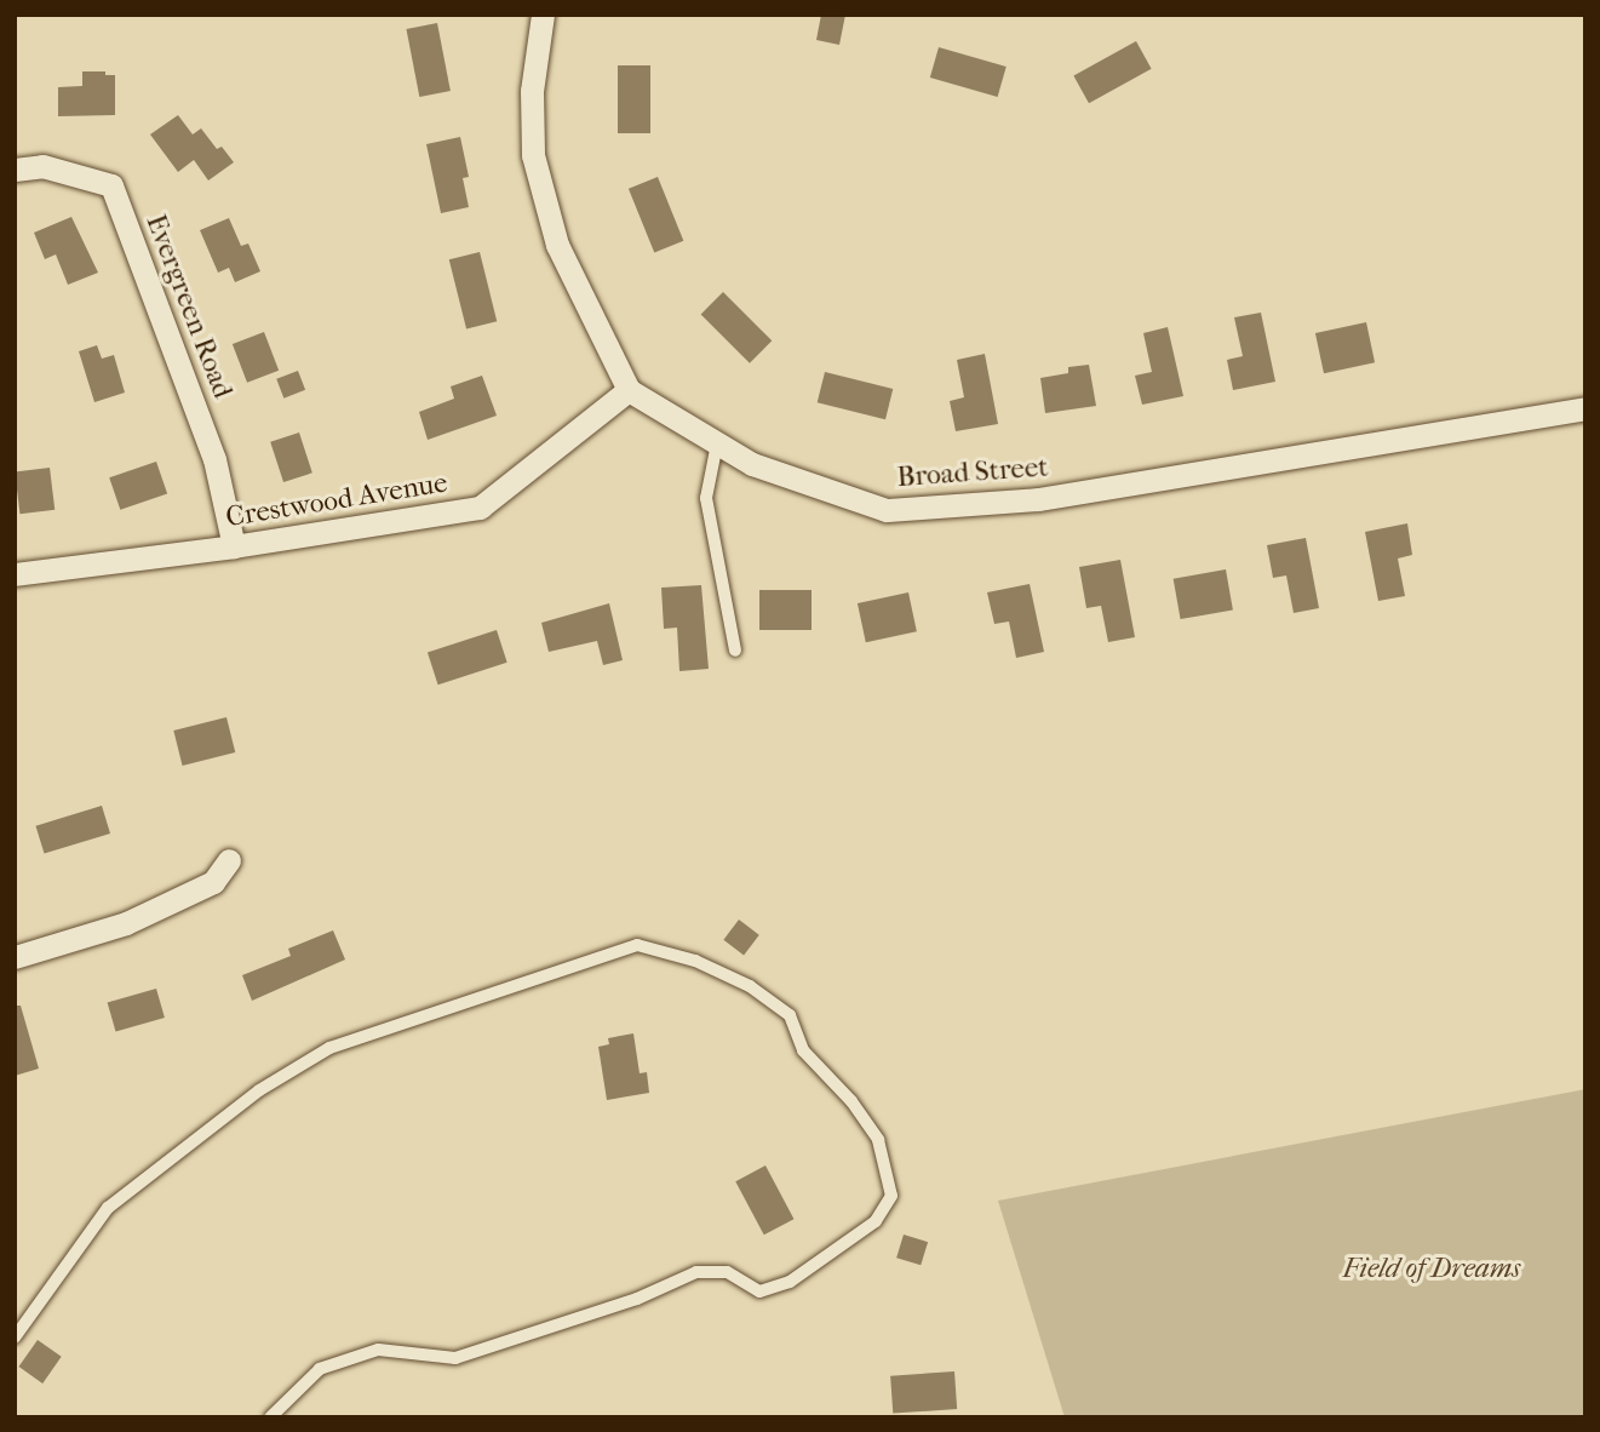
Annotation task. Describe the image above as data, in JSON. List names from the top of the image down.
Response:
{
  "streets": {
    "street": ["Evergreen Road", "Broad Street", "Crestwood Avenue"]
  },
  "crossings": [
    ["Evergreen Road", "Crestwood Avenue"],
    ["Broad Street", "Crestwood Avenue"]
  ],
  "parks": ["Field of Dreams"]
}
